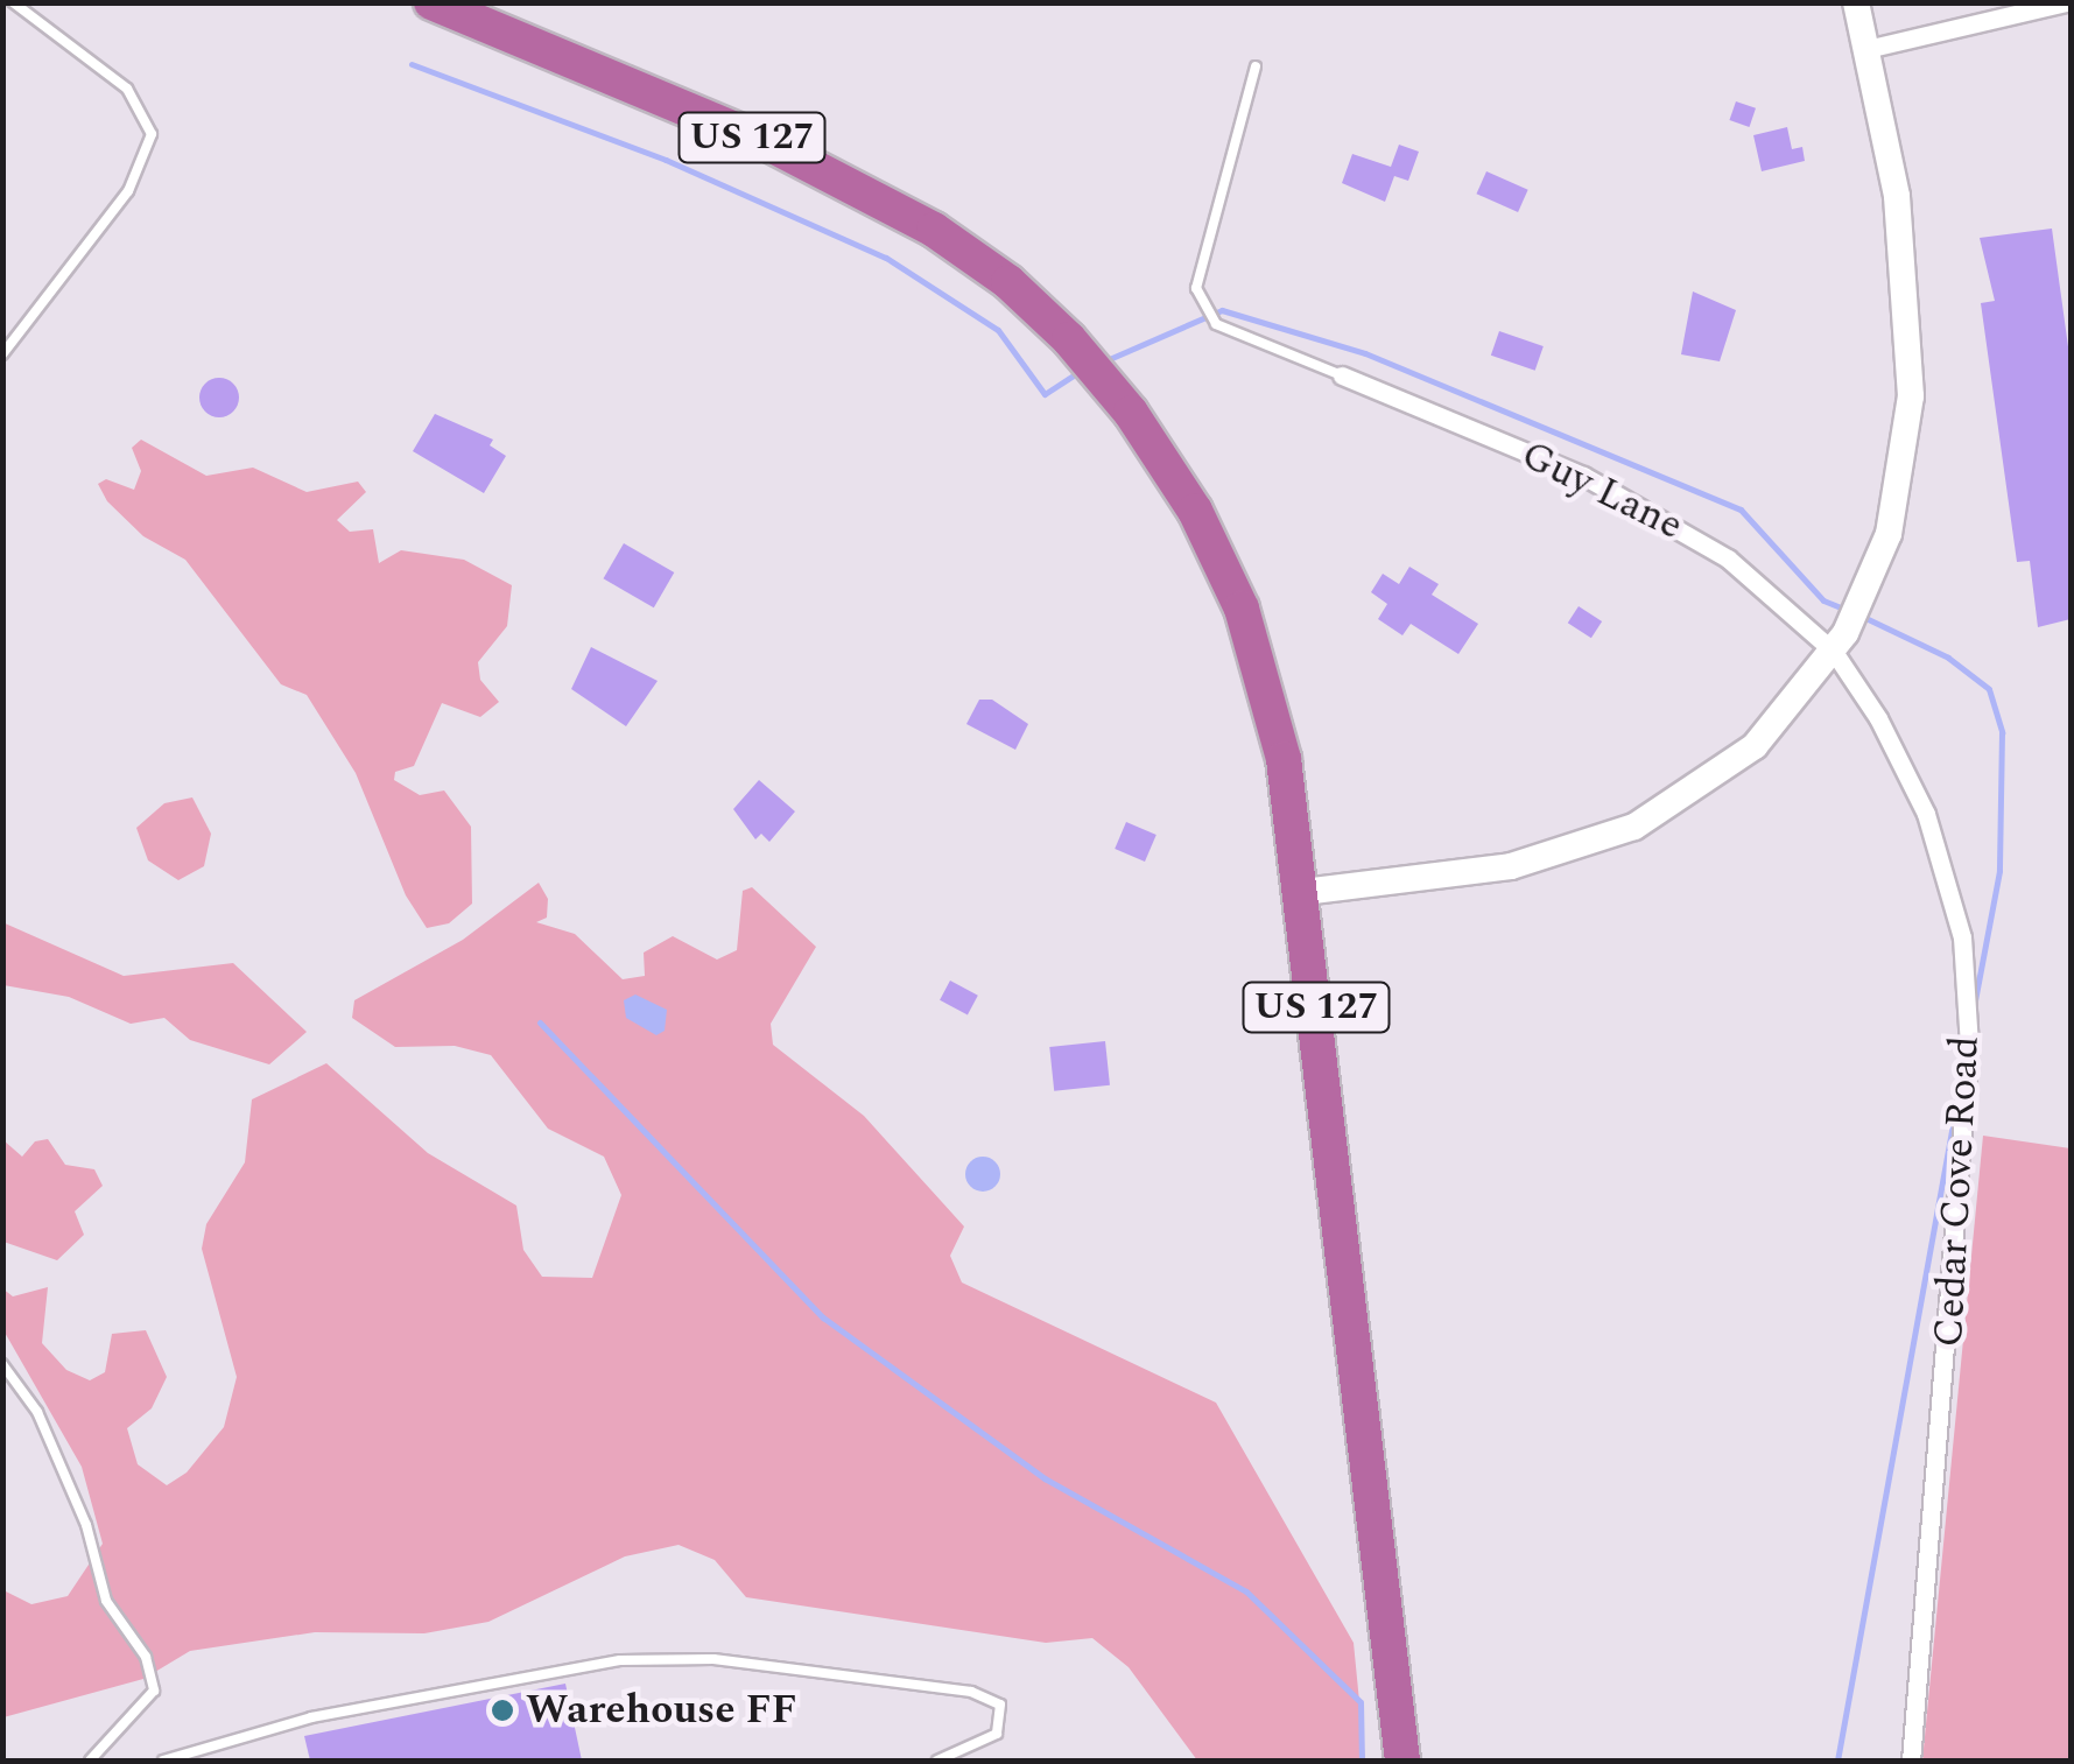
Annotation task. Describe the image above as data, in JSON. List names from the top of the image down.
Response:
{
  "streets": {
    "highway": ["US 127"],
    "street": ["Guy Lane", "Cedar Cove Road"]
  },
  "crossings": [
    ["Guy Lane", "Cedar Cove Road"]
  ],
  "places": ["Warehouse FF"]
}
